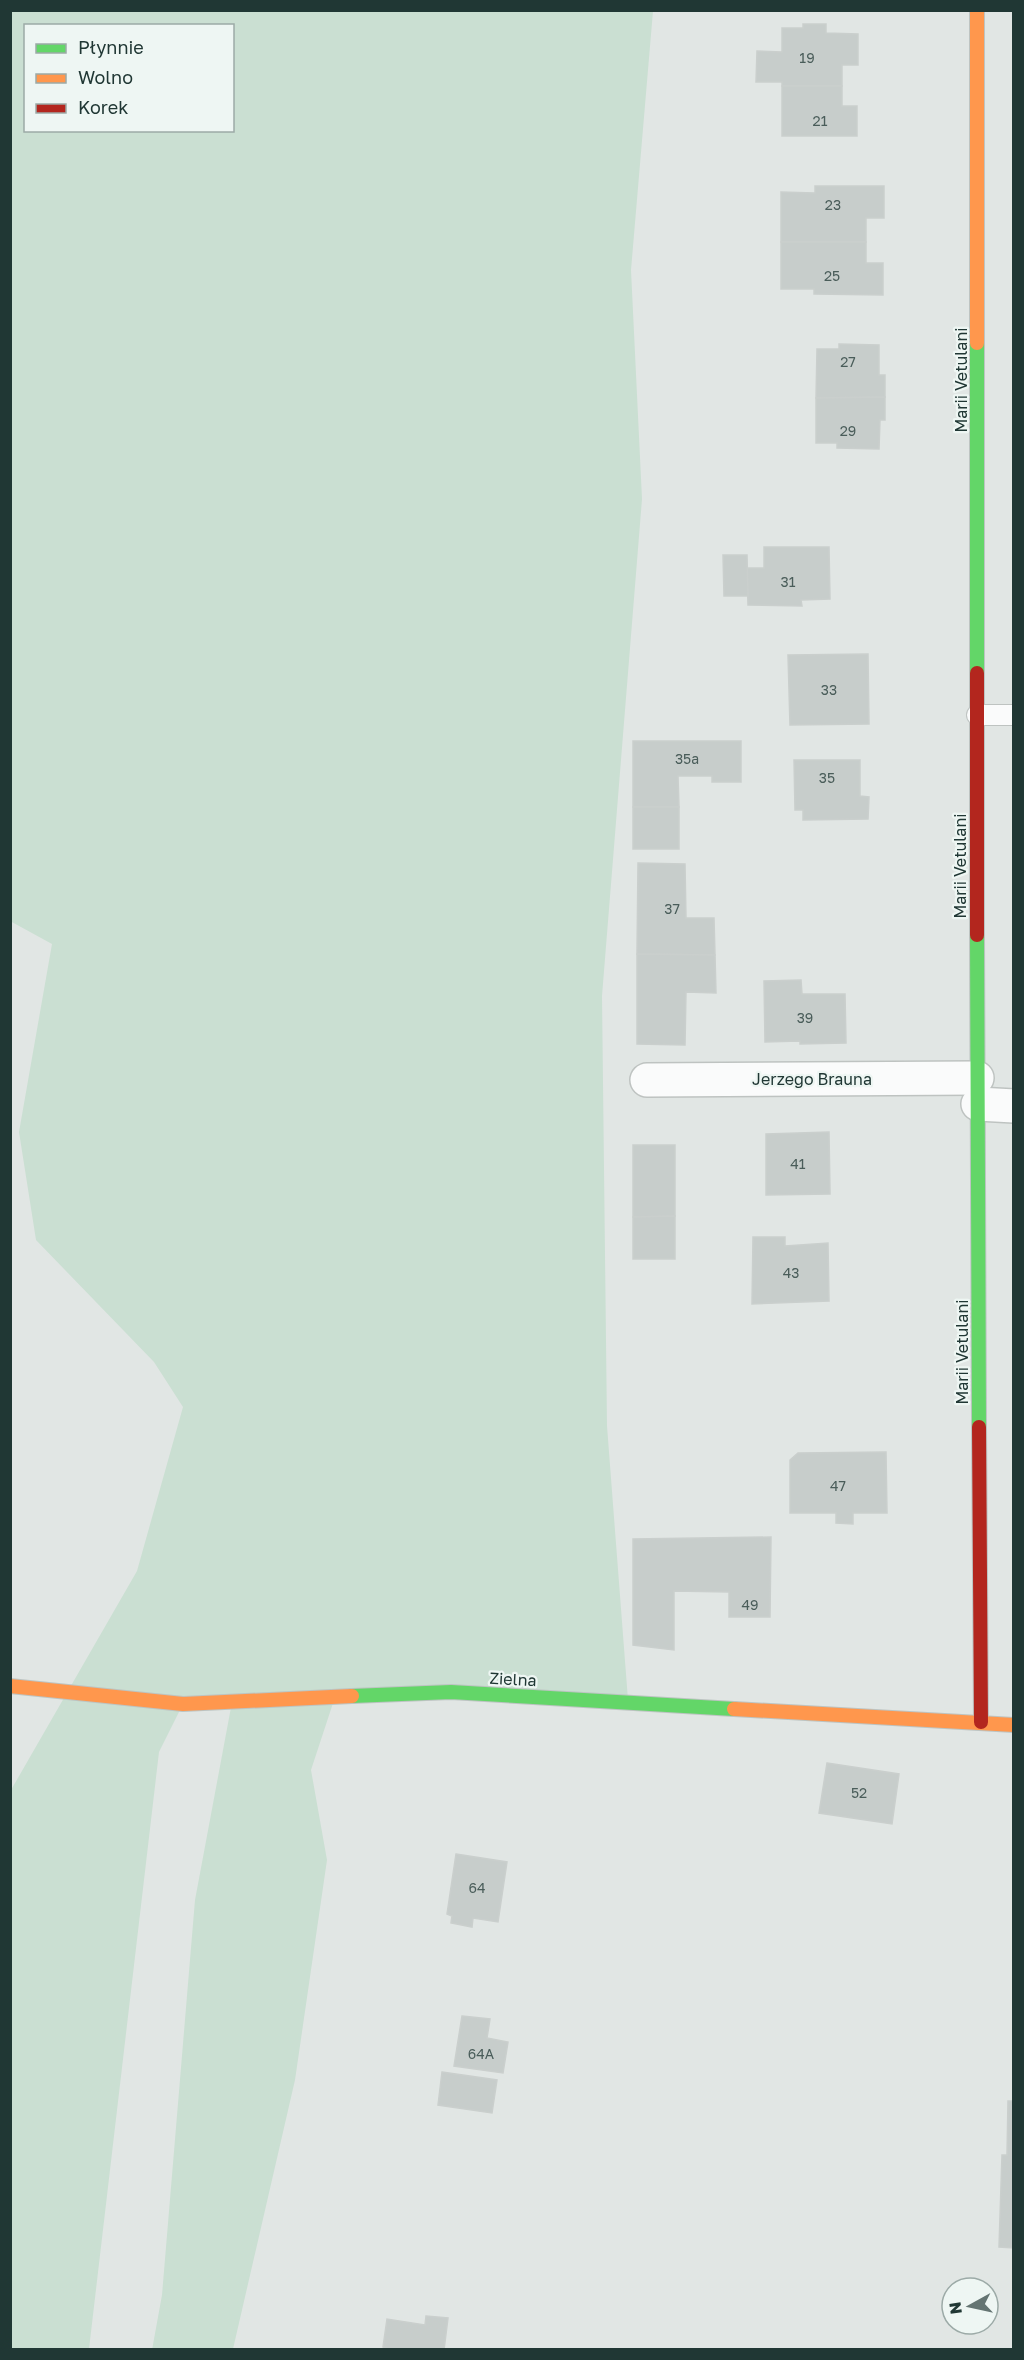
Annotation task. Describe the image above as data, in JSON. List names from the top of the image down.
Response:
{
  "streets": {
    "street": ["Marii Vetulani", "Jerzego Brauna", "Zielna"]
  },
  "crossings": [
    ["Marii Vetulani", "Jerzego Brauna"],
    ["Marii Vetulani", "Zielna"]
  ],
  "house_numbers": [
    "19",
    "21",
    "23",
    "25",
    "27",
    "29",
    "31",
    "33",
    "35a",
    "35",
    "37",
    "39",
    "41",
    "43",
    "47",
    "49",
    "52",
    "64",
    "64A"
  ],
  "legend": ["Płynnie", "Wolno", "Korek"],
  "north": "left"
}
